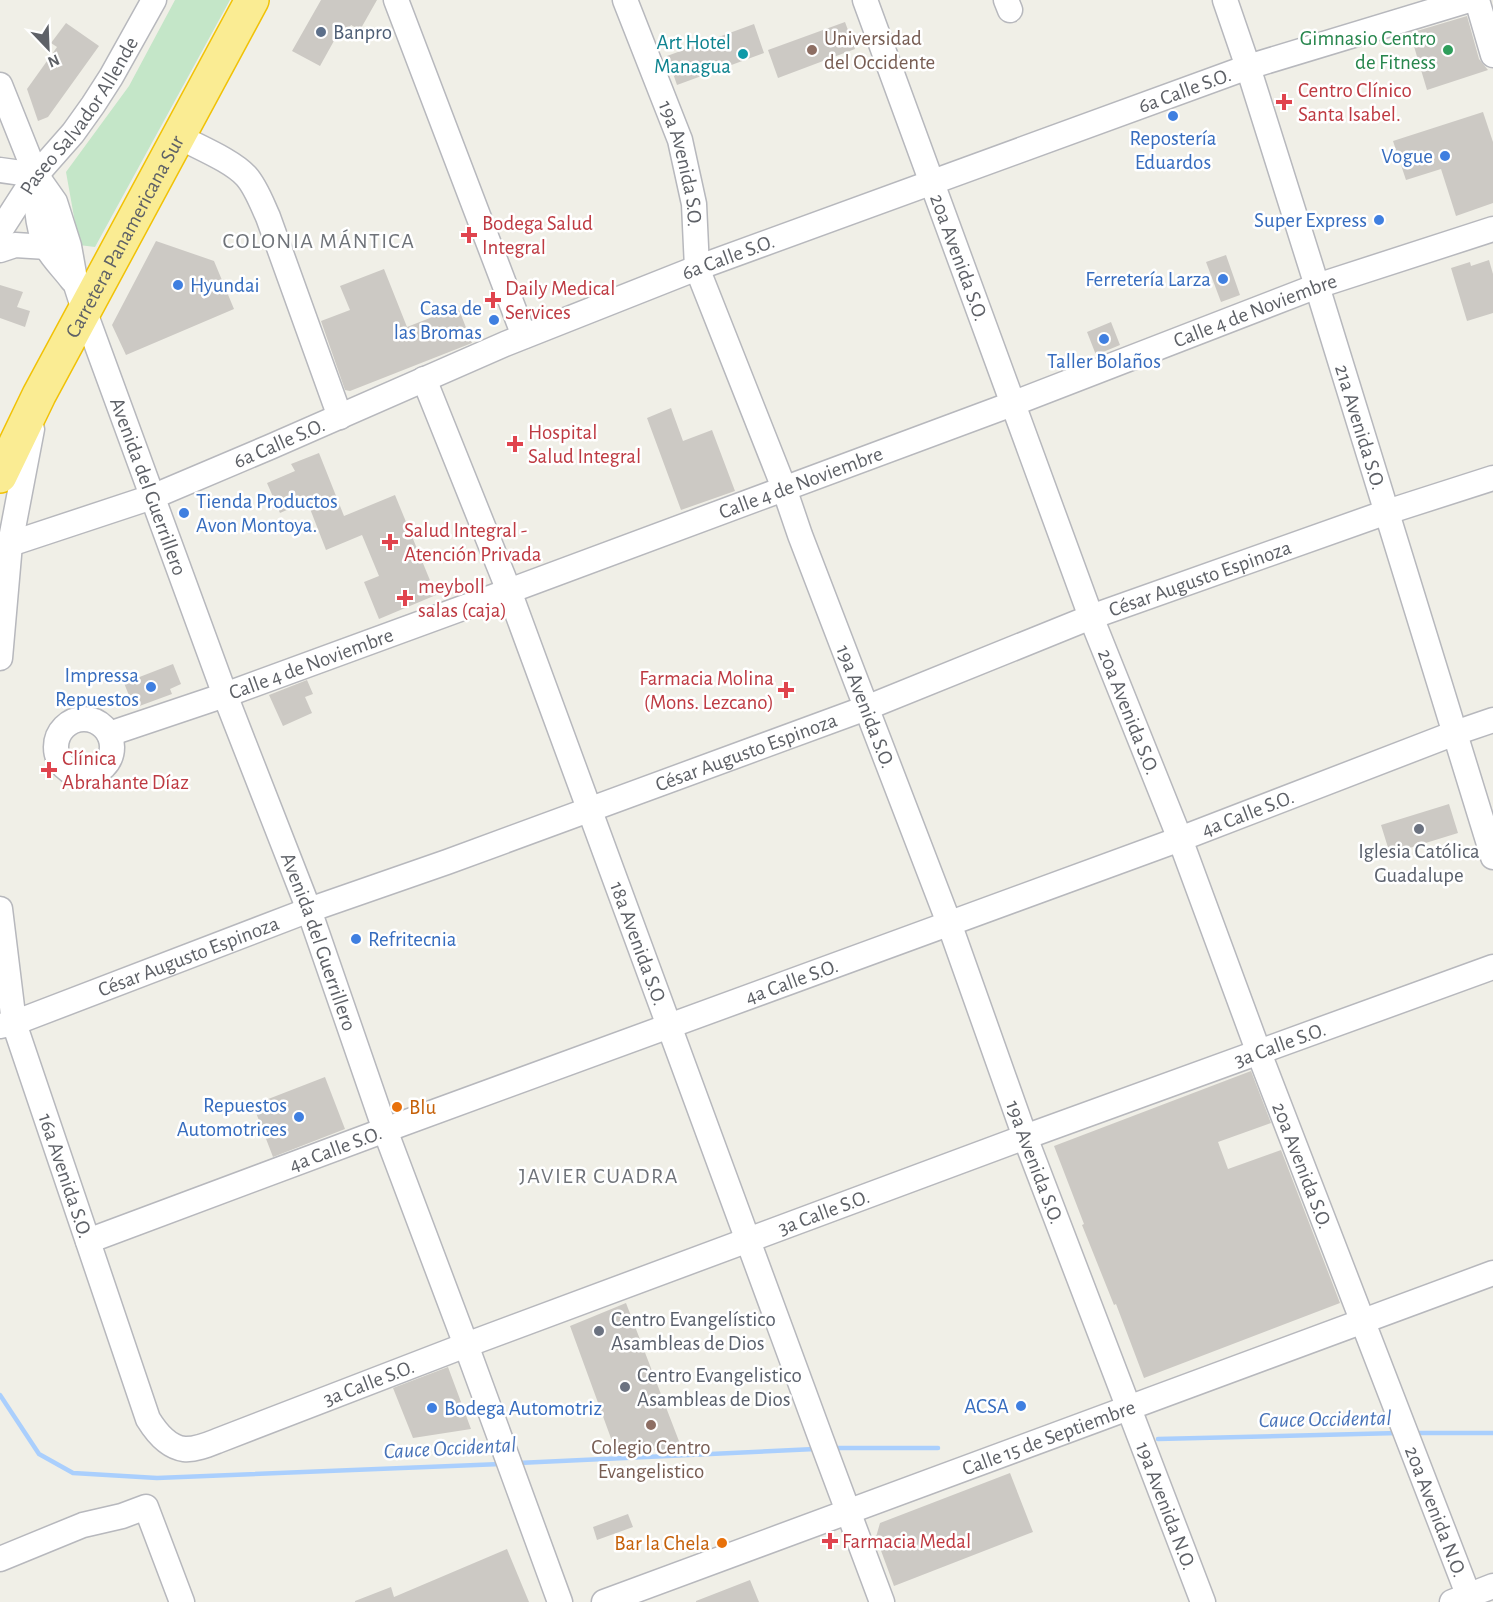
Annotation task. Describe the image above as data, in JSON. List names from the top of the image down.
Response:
{
  "streets": {
    "highway": ["Carretera Panamericana Sur"],
    "street": [
      "6a Calle S.O.",
      "Paseo Salvador Allende",
      "19a Avenida S.O.",
      "20a Avenida S.O.",
      "Calle 4 de Noviembre",
      "21a Avenida S.O.",
      "Avenida del Guerrillero",
      "César Augusto Espinoza",
      "4a Calle S.O.",
      "18a Avenida S.O.",
      "3a Calle S.O.",
      "16a Avenida S.O.",
      "Calle 15 de Septiembre",
      "19a Avenida N.O.",
      "20a Avenida N.O."
    ]
  },
  "crossings": [
    ["6a Calle S.O.", "19a Avenida S.O."],
    ["6a Calle S.O.", "20a Avenida S.O."],
    ["6a Calle S.O.", "21a Avenida S.O."],
    ["6a Calle S.O.", "Avenida del Guerrillero"],
    ["6a Calle S.O.", "18a Avenida S.O."],
    ["Paseo Salvador Allende", "Avenida del Guerrillero"],
    ["19a Avenida S.O.", "Calle 4 de Noviembre"],
    ["19a Avenida S.O.", "César Augusto Espinoza"],
    ["19a Avenida S.O.", "4a Calle S.O."],
    ["19a Avenida S.O.", "3a Calle S.O."],
    ["19a Avenida S.O.", "Calle 15 de Septiembre"],
    ["19a Avenida S.O.", "19a Avenida N.O."],
    ["Carretera Panamericana Sur", "Avenida del Guerrillero"],
    ["20a Avenida S.O.", "Calle 4 de Noviembre"],
    ["20a Avenida S.O.", "César Augusto Espinoza"],
    ["20a Avenida S.O.", "4a Calle S.O."],
    ["20a Avenida S.O.", "3a Calle S.O."],
    ["20a Avenida S.O.", "Calle 15 de Septiembre"],
    ["20a Avenida S.O.", "20a Avenida N.O."],
    ["Calle 4 de Noviembre", "21a Avenida S.O."],
    ["Calle 4 de Noviembre", "Avenida del Guerrillero"],
    ["Calle 4 de Noviembre", "18a Avenida S.O."],
    ["21a Avenida S.O.", "César Augusto Espinoza"],
    ["21a Avenida S.O.", "4a Calle S.O."],
    ["Avenida del Guerrillero", "César Augusto Espinoza"],
    ["Avenida del Guerrillero", "4a Calle S.O."],
    ["Avenida del Guerrillero", "3a Calle S.O."],
    ["César Augusto Espinoza", "18a Avenida S.O."],
    ["César Augusto Espinoza", "16a Avenida S.O."],
    ["4a Calle S.O.", "18a Avenida S.O."],
    ["4a Calle S.O.", "16a Avenida S.O."],
    ["18a Avenida S.O.", "3a Calle S.O."],
    ["18a Avenida S.O.", "Calle 15 de Septiembre"],
    ["3a Calle S.O.", "16a Avenida S.O."],
    ["Calle 15 de Septiembre", "19a Avenida N.O."],
    ["Calle 15 de Septiembre", "20a Avenida N.O."]
  ],
  "districts": ["COLONIA MÁNTICA", "JAVIER CUADRA"],
  "water": ["Cauce Occidental"],
  "places": {
    "other": [
      "Banpro",
      "Universidad del Occidente",
      "Gimnasio Centro de Fitness",
      "Art Hotel Managua",
      "Repostería Eduardos",
      "Vogue",
      "Super Express",
      "Ferretería Larza",
      "Hyundai",
      "Casa de las Bromas",
      "Taller Bolaños",
      "Tienda Productos Avon Montoya.",
      "Impressa Repuestos",
      "Iglesia Católica Guadalupe",
      "Refritecnia",
      "Blu",
      "Repuestos Automotrices",
      "Centro Evangelístico Asambleas de Dios",
      "Centro Evangelistico Asambleas de Dios",
      "ACSA",
      "Bodega Automotriz",
      "Colegio Centro Evangelistico",
      "Bar la Chela"
    ],
    "health": [
      "Centro Clínico Santa Isabel.",
      "Bodega Salud Integral",
      "Daily Medical Services",
      "Hospital Salud Integral",
      "Salud Integral - Atención Privada",
      "meyboll salas (caja)",
      "Farmacia Molina (Mons. Lezcano)",
      "Clínica Abrahante Díaz",
      "Farmacia Medal"
    ]
  },
  "north": "bottom right"
}
